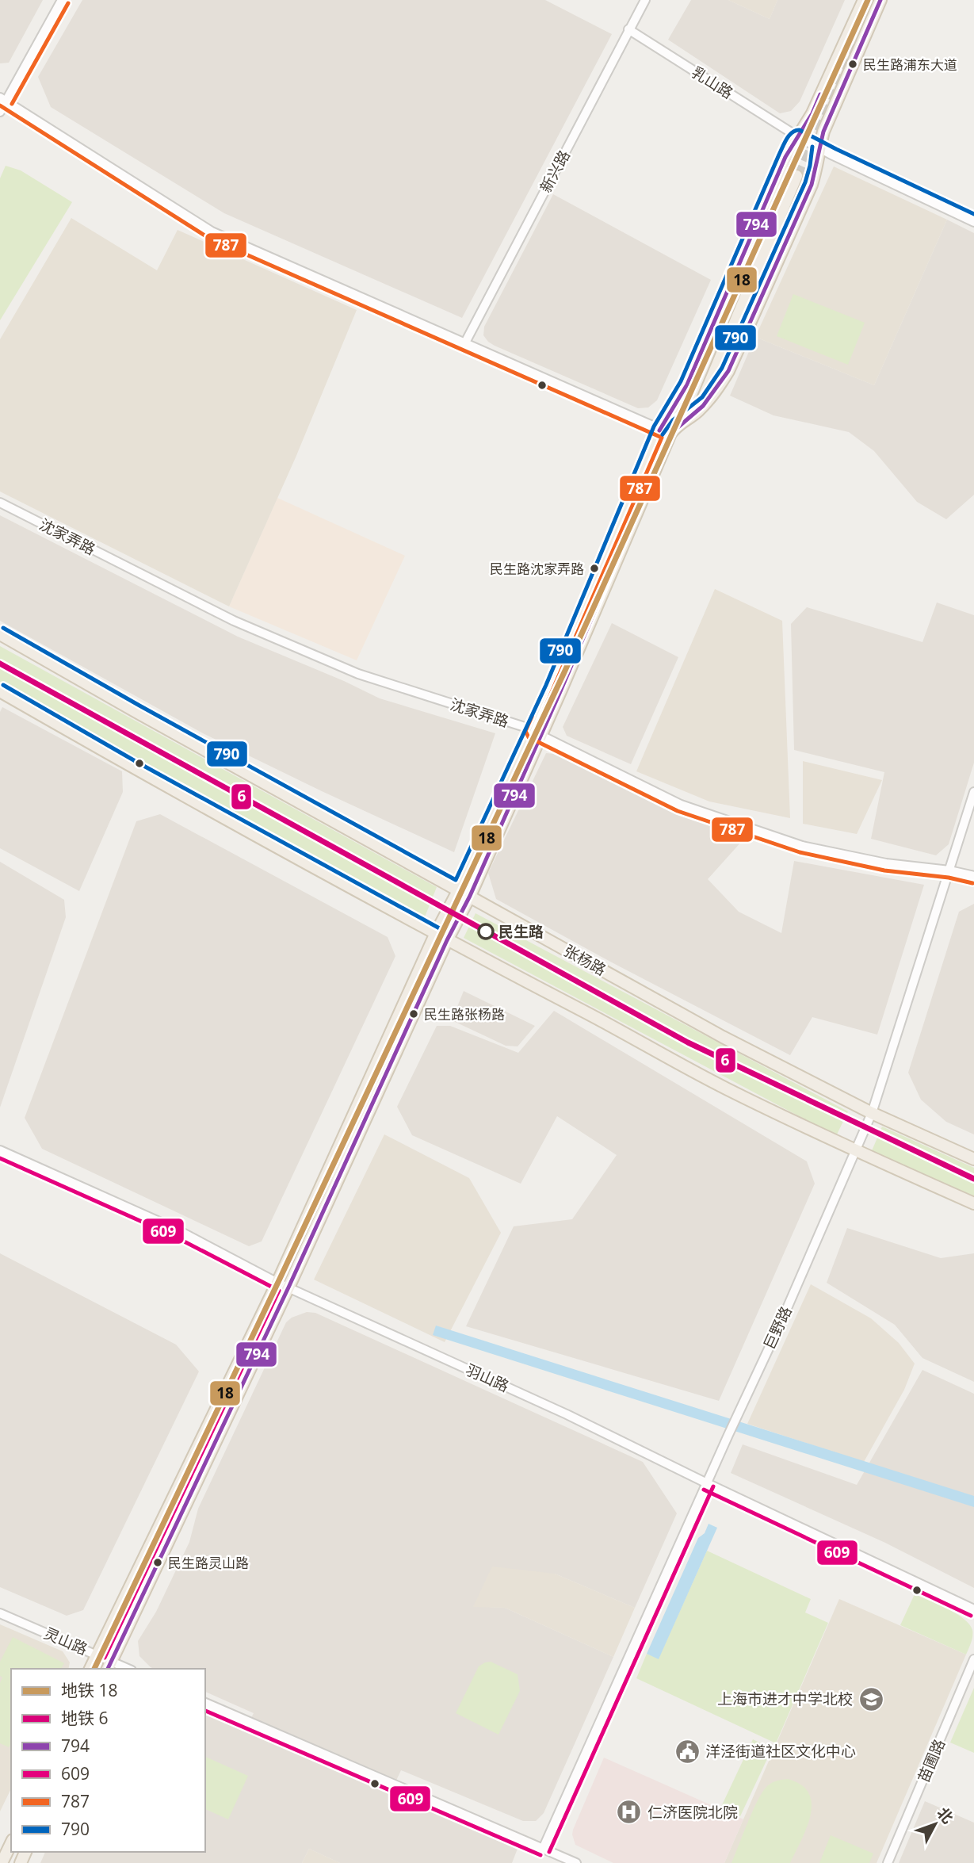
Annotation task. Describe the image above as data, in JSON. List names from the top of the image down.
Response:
{
  "streets": {
    "main road": ["张杨路"],
    "street": [
      "乳山路",
      "新兴路",
      "沈家弄路",
      "巨野路",
      "羽山路",
      "灵山路",
      "苗圃路"
    ]
  },
  "crossings": [
    ["乳山路", "新兴路"],
    ["沈家弄路", "巨野路"],
    ["张杨路", "巨野路"],
    ["巨野路", "羽山路"]
  ],
  "places": {
    "other": [
      "民生路浦东大道",
      "民生路沈家弄路",
      "民生路",
      "民生路张杨路",
      "民生路灵山路"
    ],
    "school or university": ["上海市进才中学北校"],
    "public building": ["洋泾街道社区文化中心"],
    "hospital": ["仁济医院北院"]
  },
  "lines": [
    "metro line 18",
    "transit line 794",
    "transit line 787",
    "transit line 790",
    "metro line 6",
    "transit line 609"
  ],
  "legend": [
    "地铁 18",
    "地铁 6",
    "794",
    "609",
    "787",
    "790"
  ],
  "north": "top right"
}
